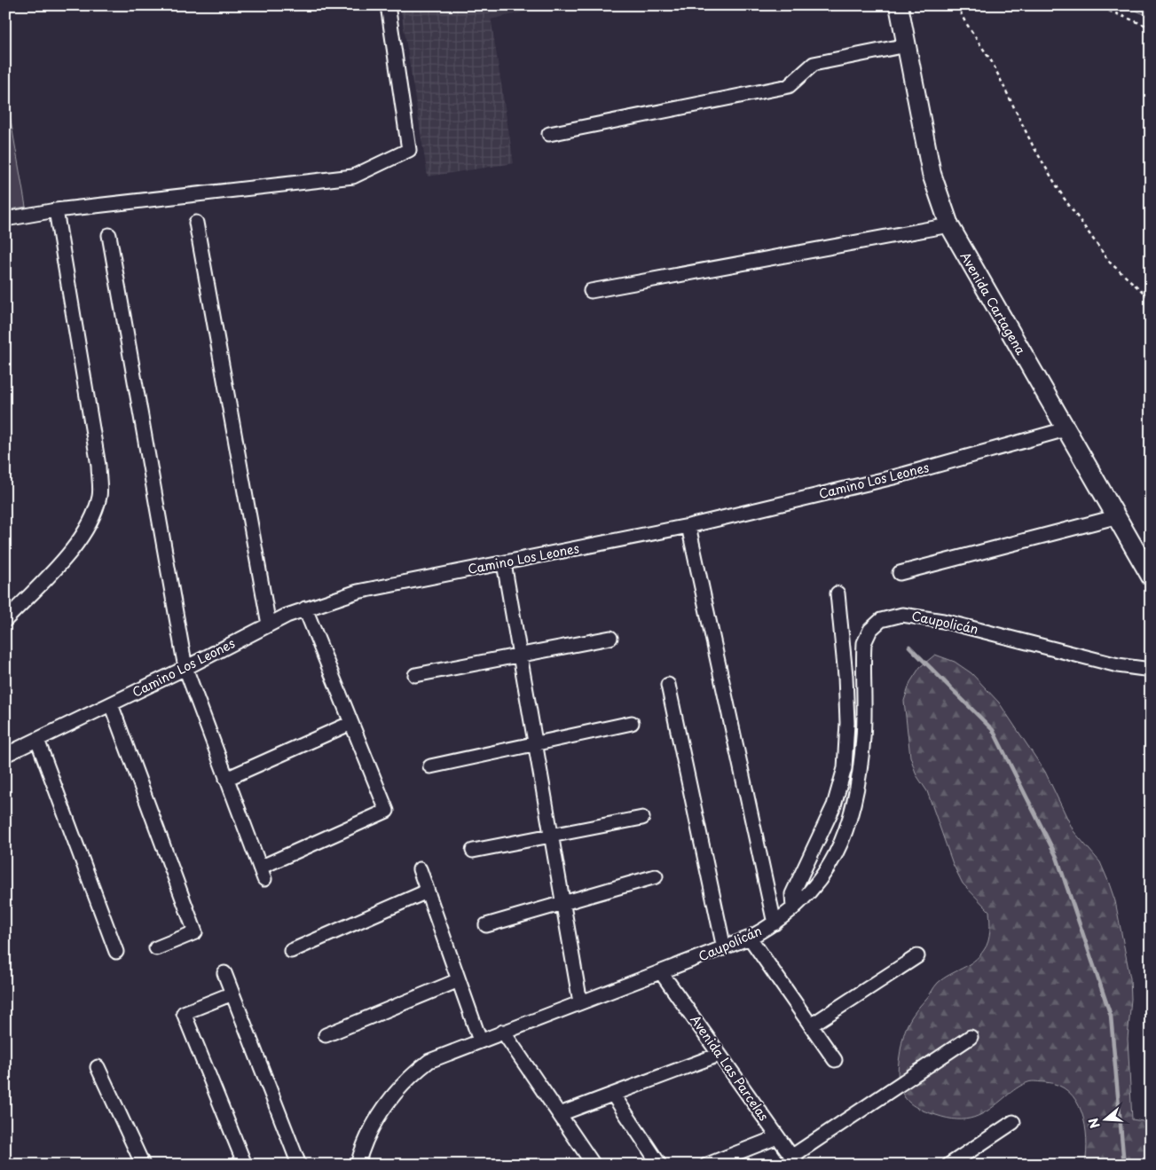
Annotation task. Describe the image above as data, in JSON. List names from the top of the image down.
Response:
{
  "streets": {
    "main road": ["Avenida Cartagena"],
    "street": ["Camino Los Leones", "Caupolicán", "Avenida Las Parcelas"]
  },
  "crossings": [
    ["Avenida Cartagena", "Camino Los Leones"],
    ["Caupolicán", "Avenida Las Parcelas"]
  ],
  "north": "left"
}
